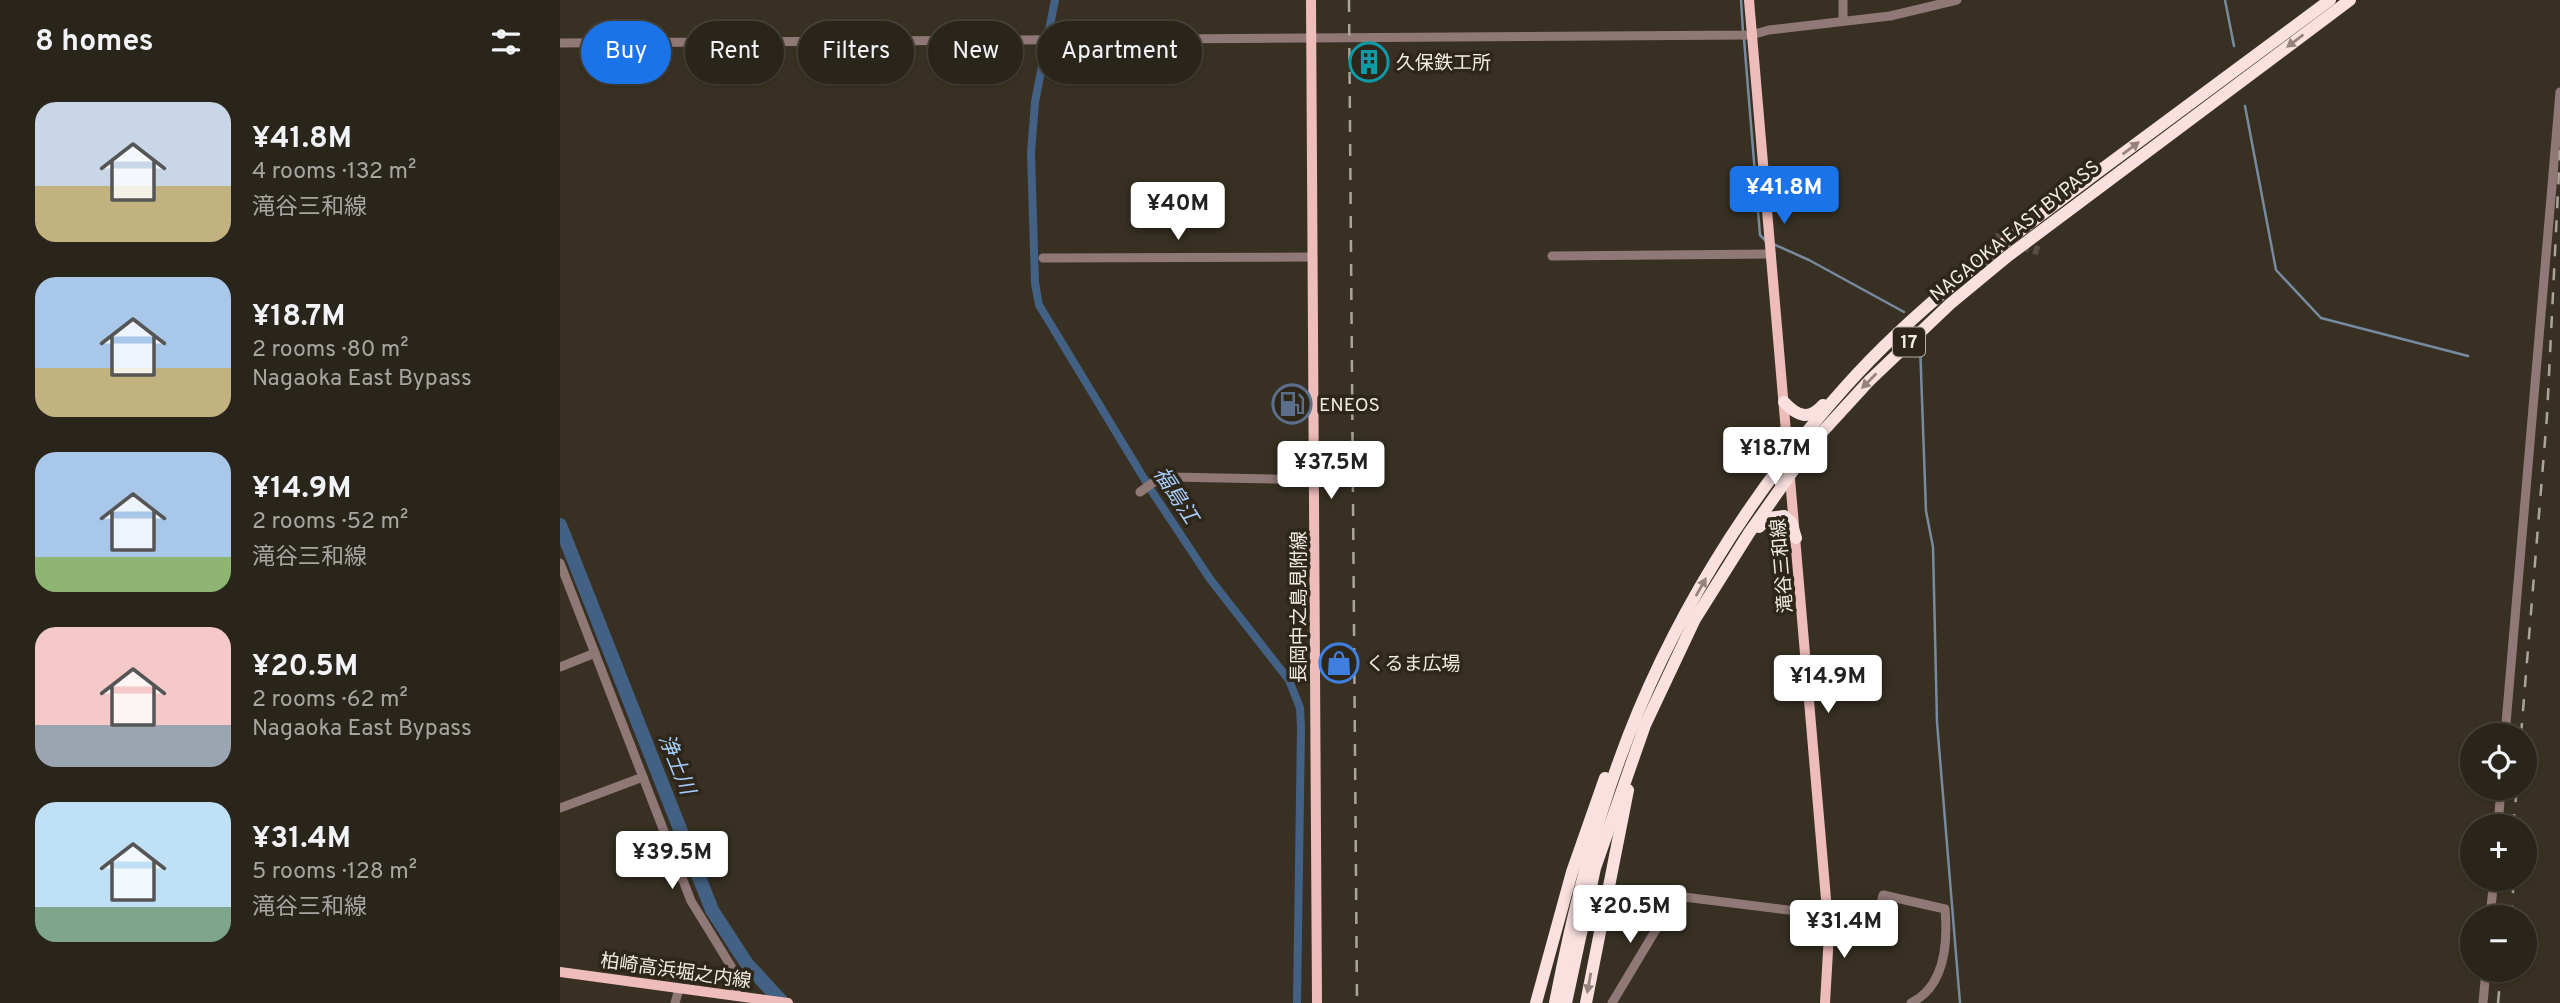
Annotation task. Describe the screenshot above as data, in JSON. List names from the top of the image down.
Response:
{
  "streets": {
    "highway": ["NAGAOKA EAST BYPASS", "17"],
    "main road": ["滝谷三和線", "長岡中之島見附線", "柏崎高浜堀之内線"]
  },
  "crossings": [
    ["NAGAOKA EAST BYPASS", "滝谷三和線"]
  ],
  "water": ["福島江", "浄土川"],
  "places": {
    "building": ["久保鉄工所"],
    "fuel station": ["ENEOS"],
    "shop": ["くるま広場"]
  },
  "page": {
    "heading": "8 homes",
    "chip": [
      "Buy",
      "Rent",
      "Filters",
      "New",
      "Apartment"
    ],
    "list": [
      {
        "name": "¥41.8M",
        "note": "4 rooms · 132 m² · 滝谷三和線"
      },
      {
        "name": "¥18.7M",
        "note": "2 rooms · 80 m² · Nagaoka East Bypass"
      },
      {
        "name": "¥14.9M",
        "note": "2 rooms · 52 m² · 滝谷三和線"
      },
      {
        "name": "¥20.5M",
        "note": "2 rooms · 62 m² · Nagaoka East Bypass"
      },
      {
        "name": "¥31.4M",
        "note": "5 rooms · 128 m² · 滝谷三和線"
      }
    ],
    "price": [
      "¥41.8M",
      "¥40M",
      "¥18.7M",
      "¥37.5M",
      "¥14.9M",
      "¥39.5M",
      "¥20.5M",
      "¥31.4M"
    ],
    "map_buttons": ["+", "−"]
  }
}
